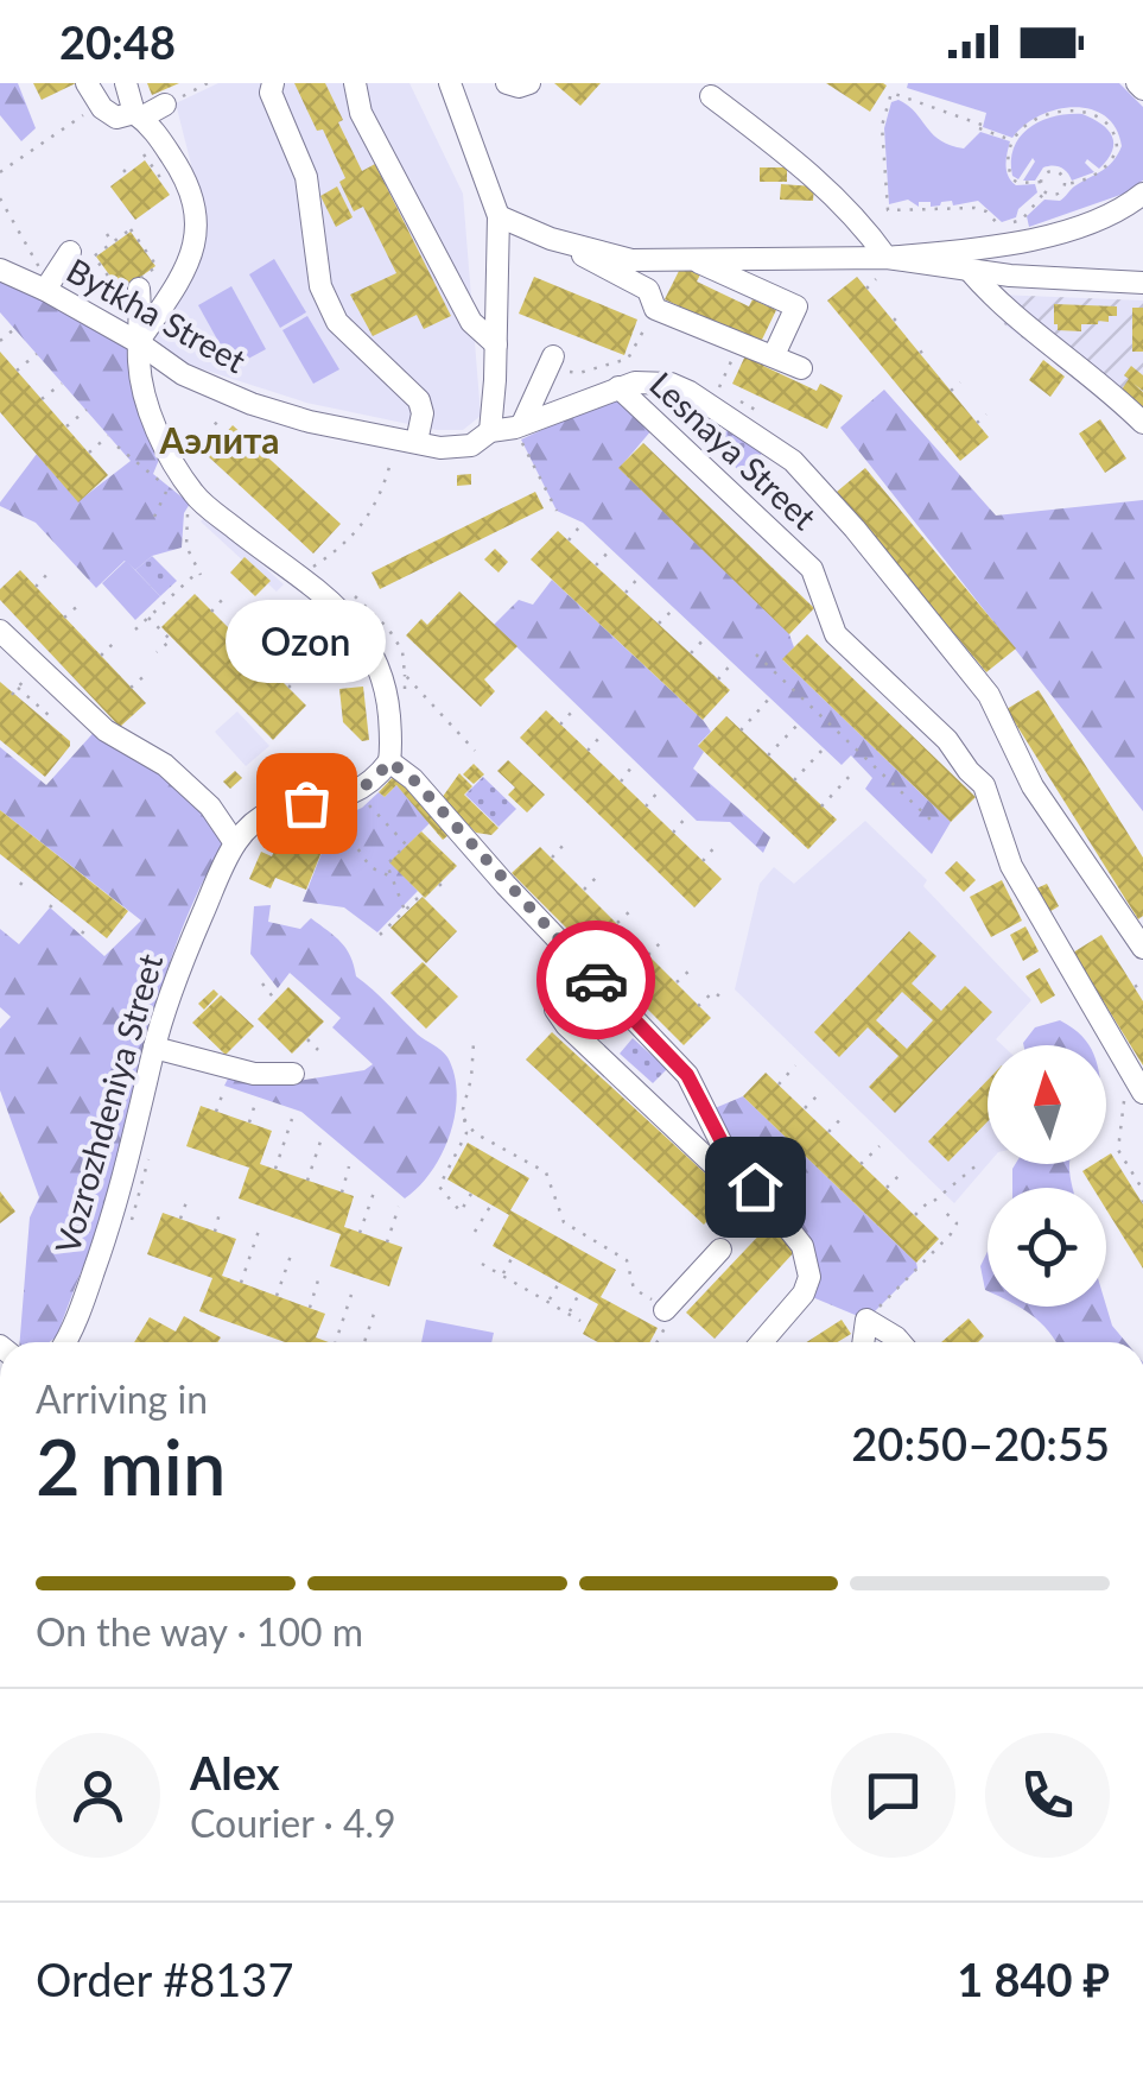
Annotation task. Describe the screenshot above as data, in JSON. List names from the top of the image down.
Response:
{
  "streets": {
    "street": ["Bytkha Street", "Lesnaya Street", "Vozrozhdeniya Street"]
  },
  "crossings": [
    ["Bytkha Street", "Lesnaya Street"]
  ],
  "districts": ["Аэлита"],
  "places": ["Ozon"],
  "north": "top",
  "page": {
    "status": "20:48",
    "bubble": "Ozon",
    "heading": ["2 min", "Arriving in", "20:50–20:55"],
    "panel": [
      "Alex",
      "Courier · 4.9",
      "Order #8137",
      "1 840 ₽"
    ],
    "bar": "On the way · 100 m"
  }
}
